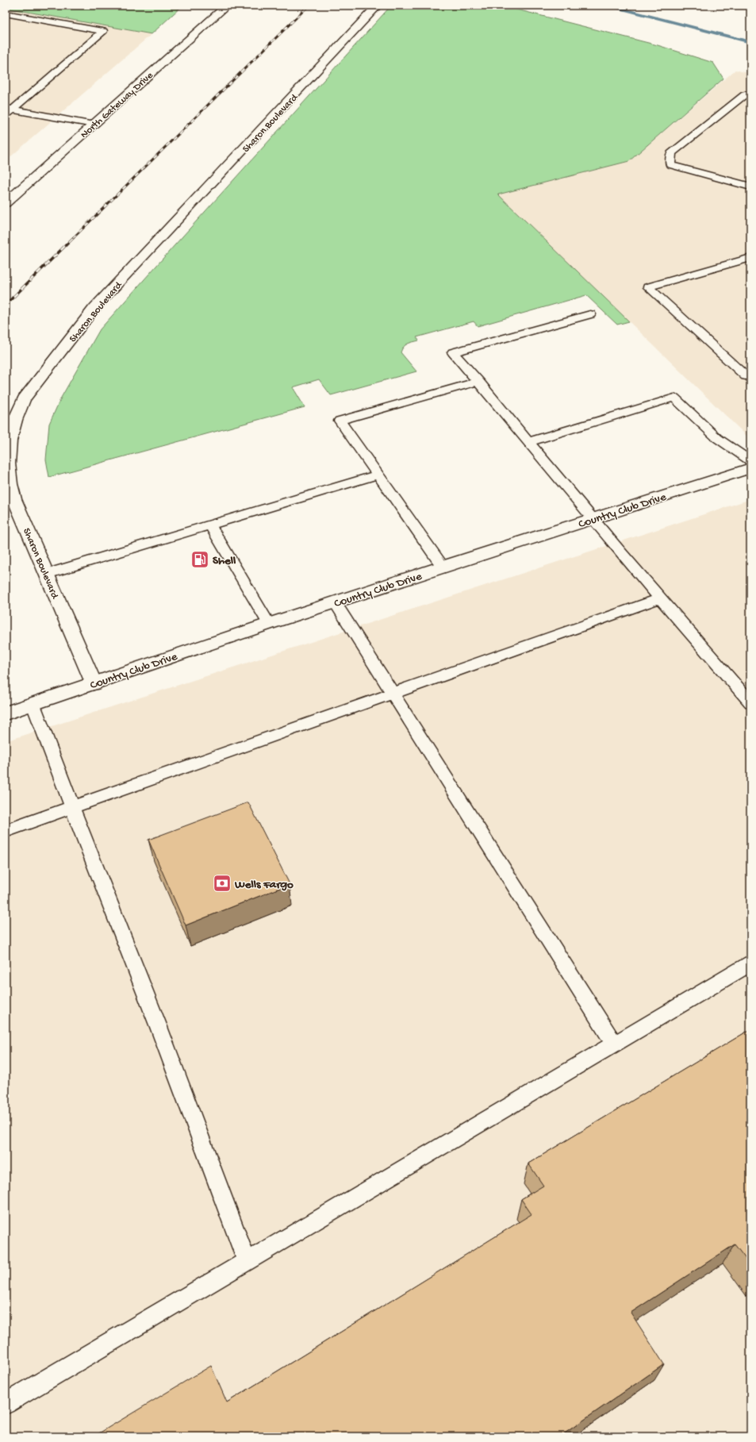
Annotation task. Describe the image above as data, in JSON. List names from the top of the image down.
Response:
{
  "streets": {
    "street": ["North Gateway Drive", "Sharon Boulevard", "Country Club Drive"]
  },
  "crossings": [
    ["Sharon Boulevard", "Country Club Drive"]
  ],
  "places": {
    "fuel station": ["Shell"],
    "bank": ["Wells Fargo"]
  }
}
